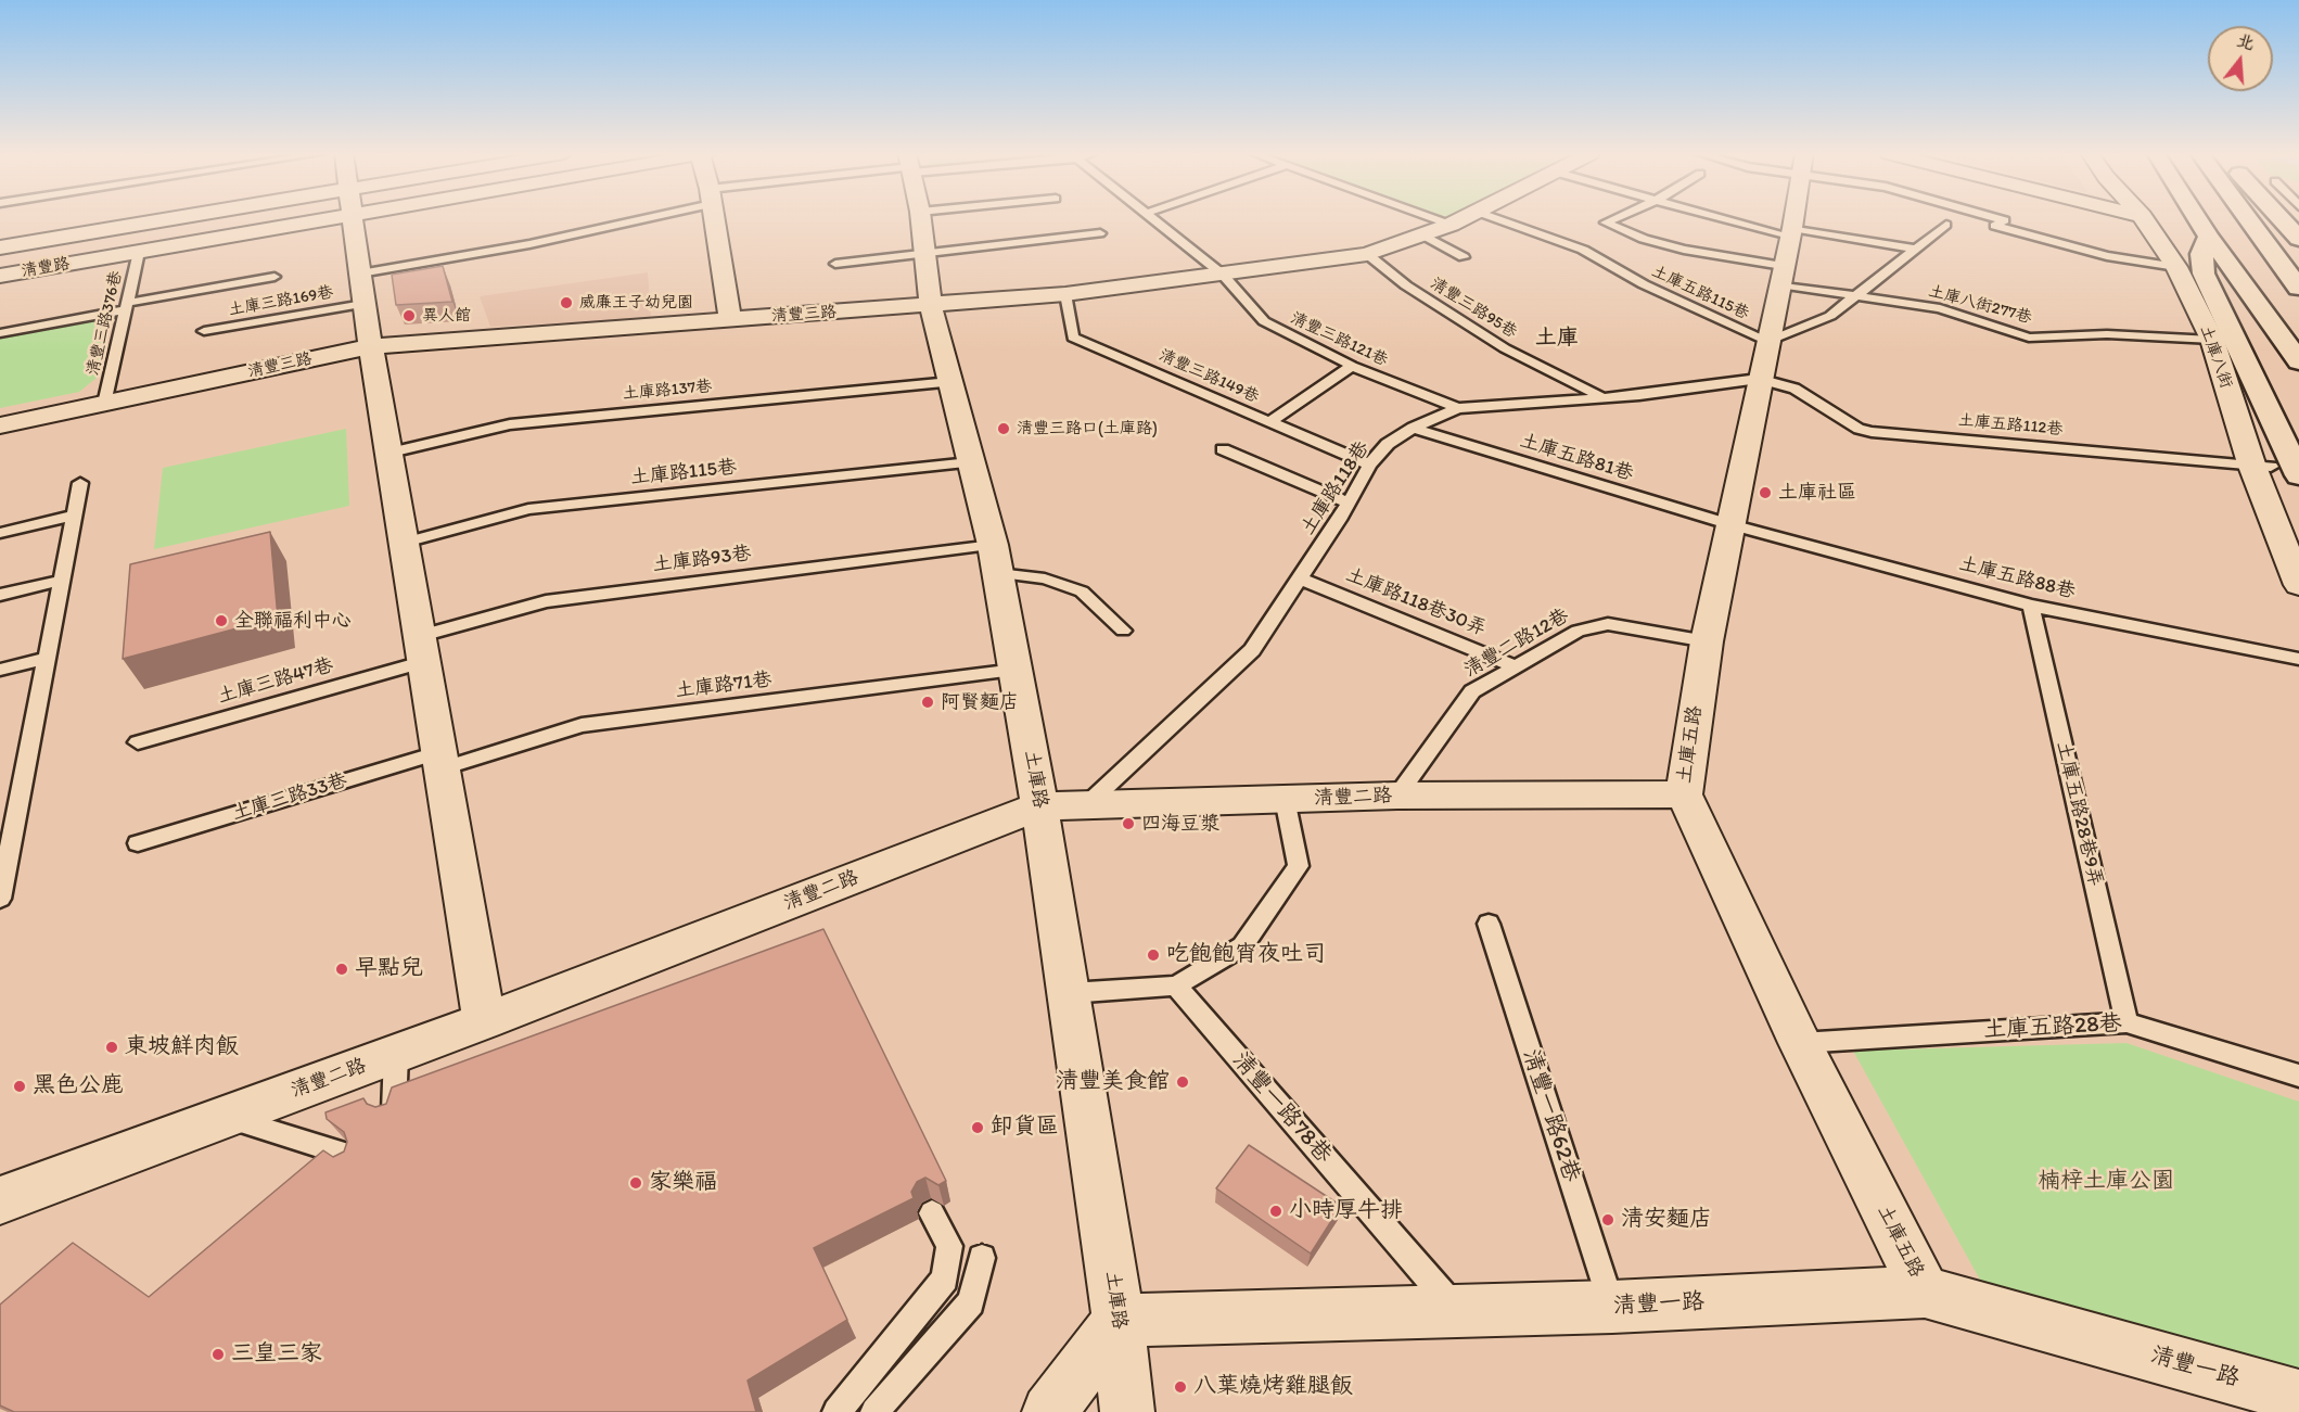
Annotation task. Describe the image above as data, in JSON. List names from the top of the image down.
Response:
{
  "streets": {
    "street": [
      "清豐路",
      "清豐三路",
      "土庫八街",
      "土庫五路",
      "土庫路",
      "清豐二路",
      "清豐一路"
    ],
    "lane": [
      "土庫五路115巷",
      "土庫三路169巷",
      "土庫八街277巷",
      "清豐三路95巷",
      "清豐三路376巷",
      "清豐三路121巷",
      "清豐三路149巷",
      "土庫路137巷",
      "土庫五路112巷",
      "土庫五路81巷",
      "土庫路115巷",
      "土庫路118巷",
      "土庫路93巷",
      "土庫五路88巷",
      "土庫路118巷30弄",
      "清豐二路12巷",
      "土庫三路47巷",
      "土庫路71巷",
      "土庫三路33巷",
      "土庫五路28巷9弄",
      "土庫五路28巷",
      "清豐一路78巷",
      "清豐一路62巷"
    ]
  },
  "crossings": [
    ["清豐路", "清豐三路376巷"],
    ["土庫五路115巷", "土庫五路"],
    ["土庫八街277巷", "土庫八街"],
    ["土庫八街277巷", "土庫五路"],
    ["清豐三路95巷", "清豐三路"],
    ["清豐三路95巷", "土庫路118巷"],
    ["清豐三路", "清豐三路376巷"],
    ["清豐三路", "清豐三路121巷"],
    ["清豐三路", "清豐三路149巷"],
    ["清豐三路", "土庫路"],
    ["清豐三路121巷", "土庫路118巷"],
    ["土庫八街", "土庫五路112巷"],
    ["清豐三路149巷", "土庫路118巷"],
    ["土庫路137巷", "土庫路"],
    ["土庫五路112巷", "土庫路118巷"],
    ["土庫五路112巷", "土庫五路"],
    ["土庫五路81巷", "土庫路118巷"],
    ["土庫五路81巷", "土庫五路88巷"],
    ["土庫五路81巷", "土庫五路"],
    ["土庫路115巷", "土庫路"],
    ["土庫路118巷", "土庫路118巷30弄"],
    ["土庫路118巷", "土庫五路"],
    ["土庫路118巷", "清豐二路"],
    ["土庫路93巷", "土庫三路47巷"],
    ["土庫路93巷", "土庫路"],
    ["土庫五路88巷", "土庫五路"],
    ["土庫五路88巷", "土庫五路28巷9弄"],
    ["土庫路118巷30弄", "清豐二路12巷"],
    ["清豐二路12巷", "土庫五路"],
    ["清豐二路12巷", "清豐二路"],
    ["土庫路71巷", "土庫路"],
    ["土庫路71巷", "土庫三路33巷"],
    ["土庫五路", "清豐二路"],
    ["土庫五路", "土庫五路28巷"],
    ["土庫五路", "清豐一路"],
    ["土庫路", "清豐二路"],
    ["土庫路", "清豐一路"],
    ["土庫五路28巷9弄", "土庫五路28巷"],
    ["清豐一路78巷", "清豐一路"],
    ["清豐一路62巷", "清豐一路"]
  ],
  "districts": ["土庫"],
  "parks": ["楠梓土庫公園"],
  "places": [
    "威廉王子幼兒園",
    "異人館",
    "清豐三路口(土庫路)",
    "土庫社區",
    "全聯福利中心",
    "阿賢麵店",
    "四海豆漿",
    "吃飽飽宵夜吐司",
    "早點兒",
    "東坡鮮肉飯",
    "清豐美食館",
    "黑色公鹿",
    "卸貨區",
    "家樂福",
    "小時厚牛排",
    "清安麵店",
    "三皇三家",
    "八葉燒烤雞腿飯"
  ],
  "north": "top"
}
